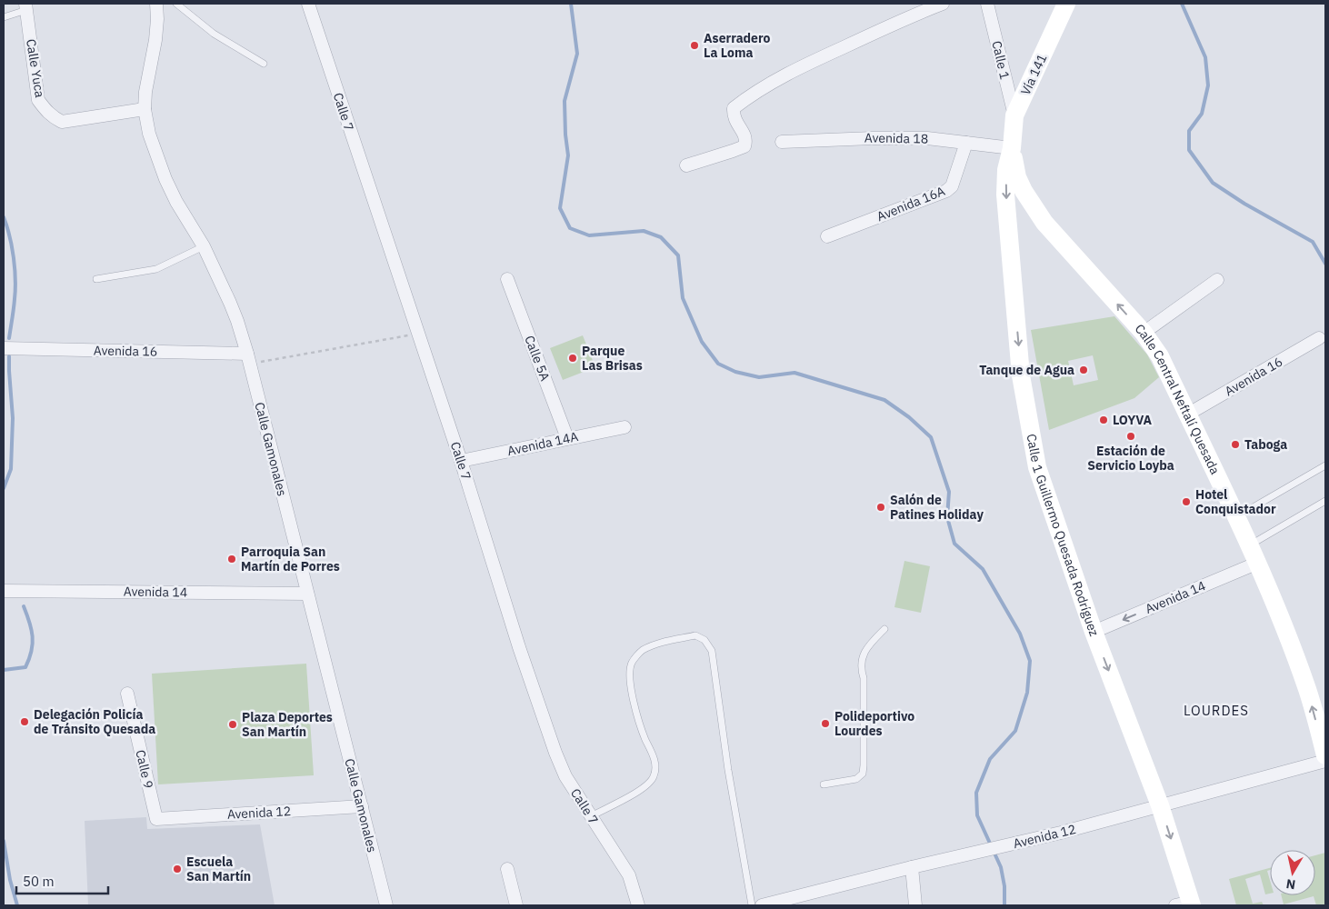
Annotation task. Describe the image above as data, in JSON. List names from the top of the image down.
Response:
{
  "streets": {
    "main road": ["Vía 141", "Calle Central Neftalí Quesada", "Calle 1 Guillermo Quesada Rodríguez"],
    "street": [
      "Calle 1",
      "Calle Yuca",
      "Calle 7",
      "Avenida 18",
      "Avenida 16A",
      "Avenida 16",
      "Calle 5A",
      "Avenida 14A",
      "Calle Gamonales",
      "Avenida 14",
      "Calle 9",
      "Avenida 12"
    ]
  },
  "crossings": [
    ["Calle 1", "Vía 141"],
    ["Calle Yuca", "Calle Gamonales"],
    ["Vía 141", "Avenida 18"],
    ["Vía 141", "Calle Central Neftalí Quesada"],
    ["Vía 141", "Calle 1 Guillermo Quesada Rodríguez"],
    ["Calle 7", "Avenida 14A"],
    ["Avenida 18", "Avenida 16A"],
    ["Avenida 18", "Calle Central Neftalí Quesada"],
    ["Avenida 18", "Calle 1 Guillermo Quesada Rodríguez"],
    ["Avenida 16", "Calle Central Neftalí Quesada"],
    ["Avenida 16", "Calle Gamonales"],
    ["Calle 5A", "Avenida 14A"],
    ["Calle Central Neftalí Quesada", "Calle 1 Guillermo Quesada Rodríguez"],
    ["Calle Central Neftalí Quesada", "Avenida 14"],
    ["Calle Gamonales", "Avenida 14"],
    ["Calle Gamonales", "Avenida 12"],
    ["Calle 1 Guillermo Quesada Rodríguez", "Avenida 14"],
    ["Calle 1 Guillermo Quesada Rodríguez", "Avenida 12"],
    ["Calle 9", "Avenida 12"]
  ],
  "one_way": ["Calle Central Neftalí Quesada", "Calle 1 Guillermo Quesada Rodríguez", "Avenida 14"],
  "districts": ["LOURDES"],
  "places": [
    "Aserradero La Loma",
    "Parque Las Brisas",
    "Tanque de Agua",
    "LOYVA",
    "Estación de Servicio Loyba",
    "Taboga",
    "Hotel Conquistador",
    "Salón de Patines Holiday",
    "Parroquia San Martín de Porres",
    "Delegación Policía de Tránsito Quesada",
    "Polideportivo Lourdes",
    "Plaza Deportes San Martín",
    "Escuela San Martín"
  ],
  "scale_bar": "50 m",
  "north": "bottom"
}
